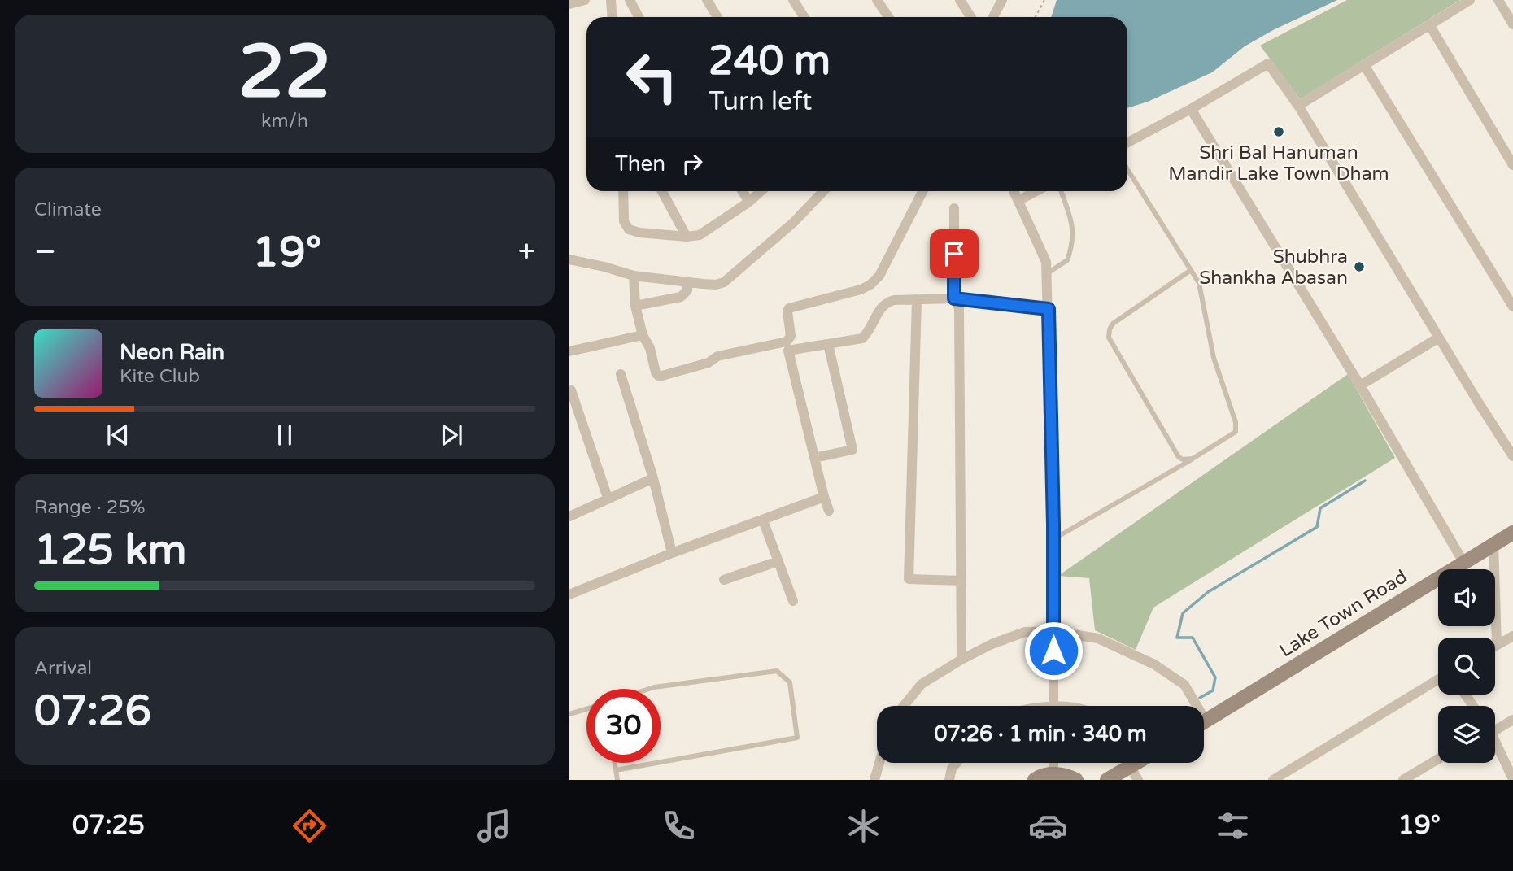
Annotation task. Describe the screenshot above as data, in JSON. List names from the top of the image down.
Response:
{
  "streets": {
    "street": ["Lake Town Road"]
  },
  "places": ["Shri Bal Hanuman Mandir Lake Town Dham", "Shubhra Shankha Abasan"],
  "page": {
    "tile": [
      ["22", "km/h"],
      "Climate",
      ["Range · 25%", "125 km"],
      ["Arrival", "07:26"]
    ],
    "turn": ["240 m", "Turn left"],
    "then": "Then",
    "heat": ["−", "19°", "+"],
    "song": ["Neon Rain", "Kite Club"],
    "limit": "30",
    "trip": "07:26 · 1 min · 340 m",
    "tabs": ["07:25", "19°"]
  }
}
